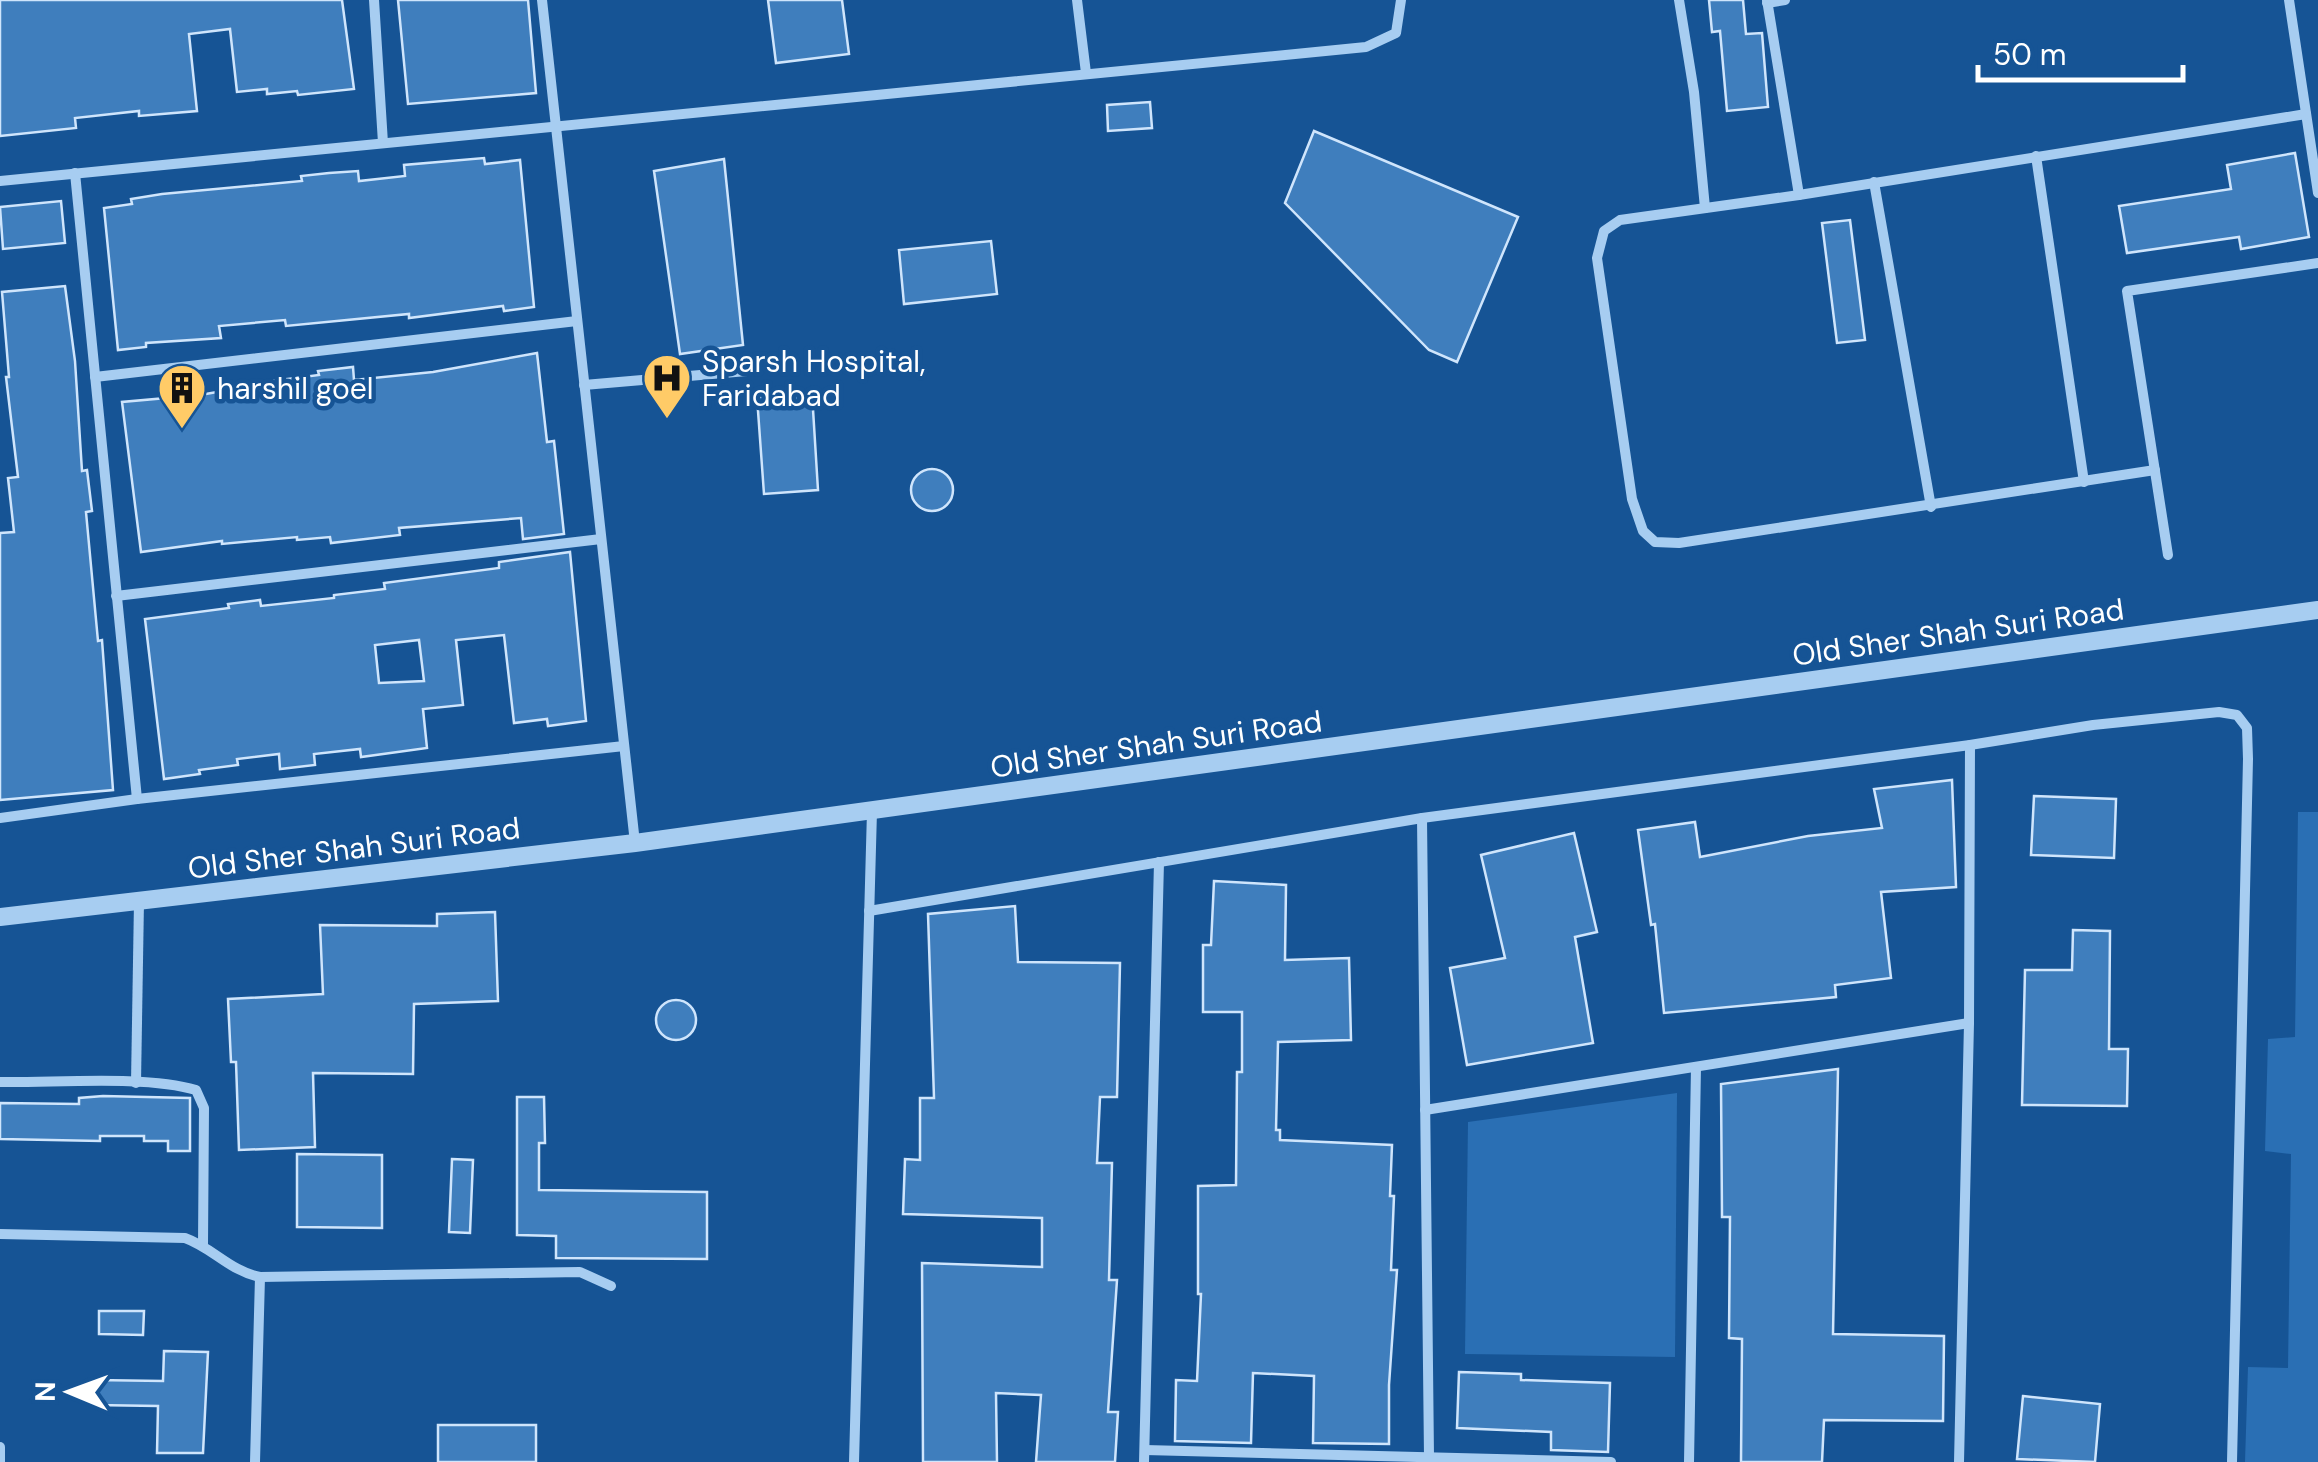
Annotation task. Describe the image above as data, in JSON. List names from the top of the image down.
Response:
{
  "streets": {
    "street": ["Old Sher Shah Suri Road"]
  },
  "places": {
    "hospital": ["Sparsh Hospital, Faridabad"],
    "building": ["harshil goel"]
  },
  "scale_bar": "50 m",
  "north": "left"
}
